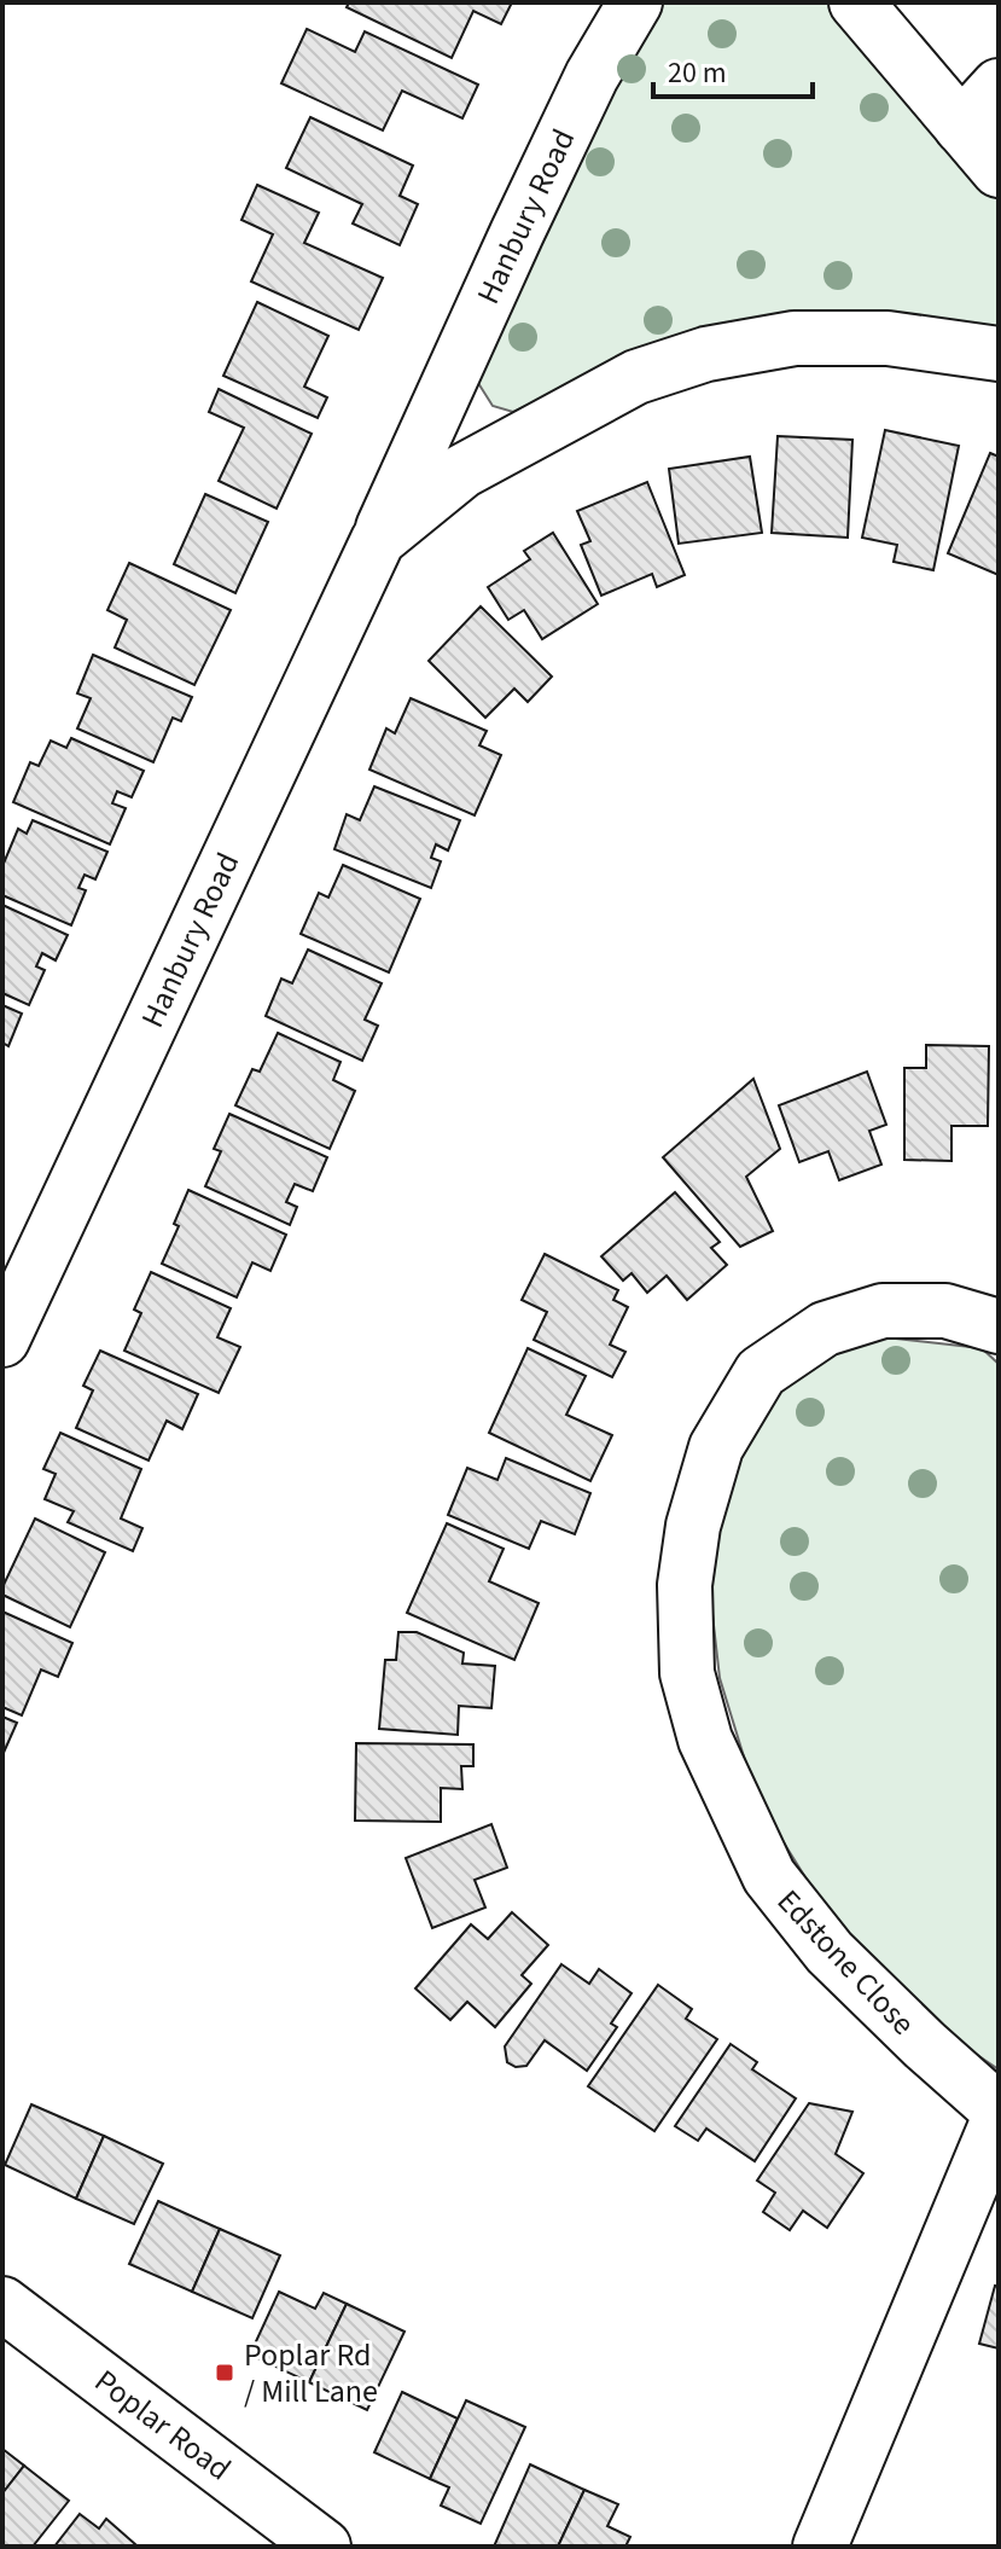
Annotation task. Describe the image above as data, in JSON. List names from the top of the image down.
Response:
{
  "streets": {
    "street": ["Hanbury Road", "Edstone Close", "Poplar Road"]
  },
  "places": {
    "transit": ["Poplar Rd / Mill Lane"]
  },
  "scale_bar": "20 m"
}
